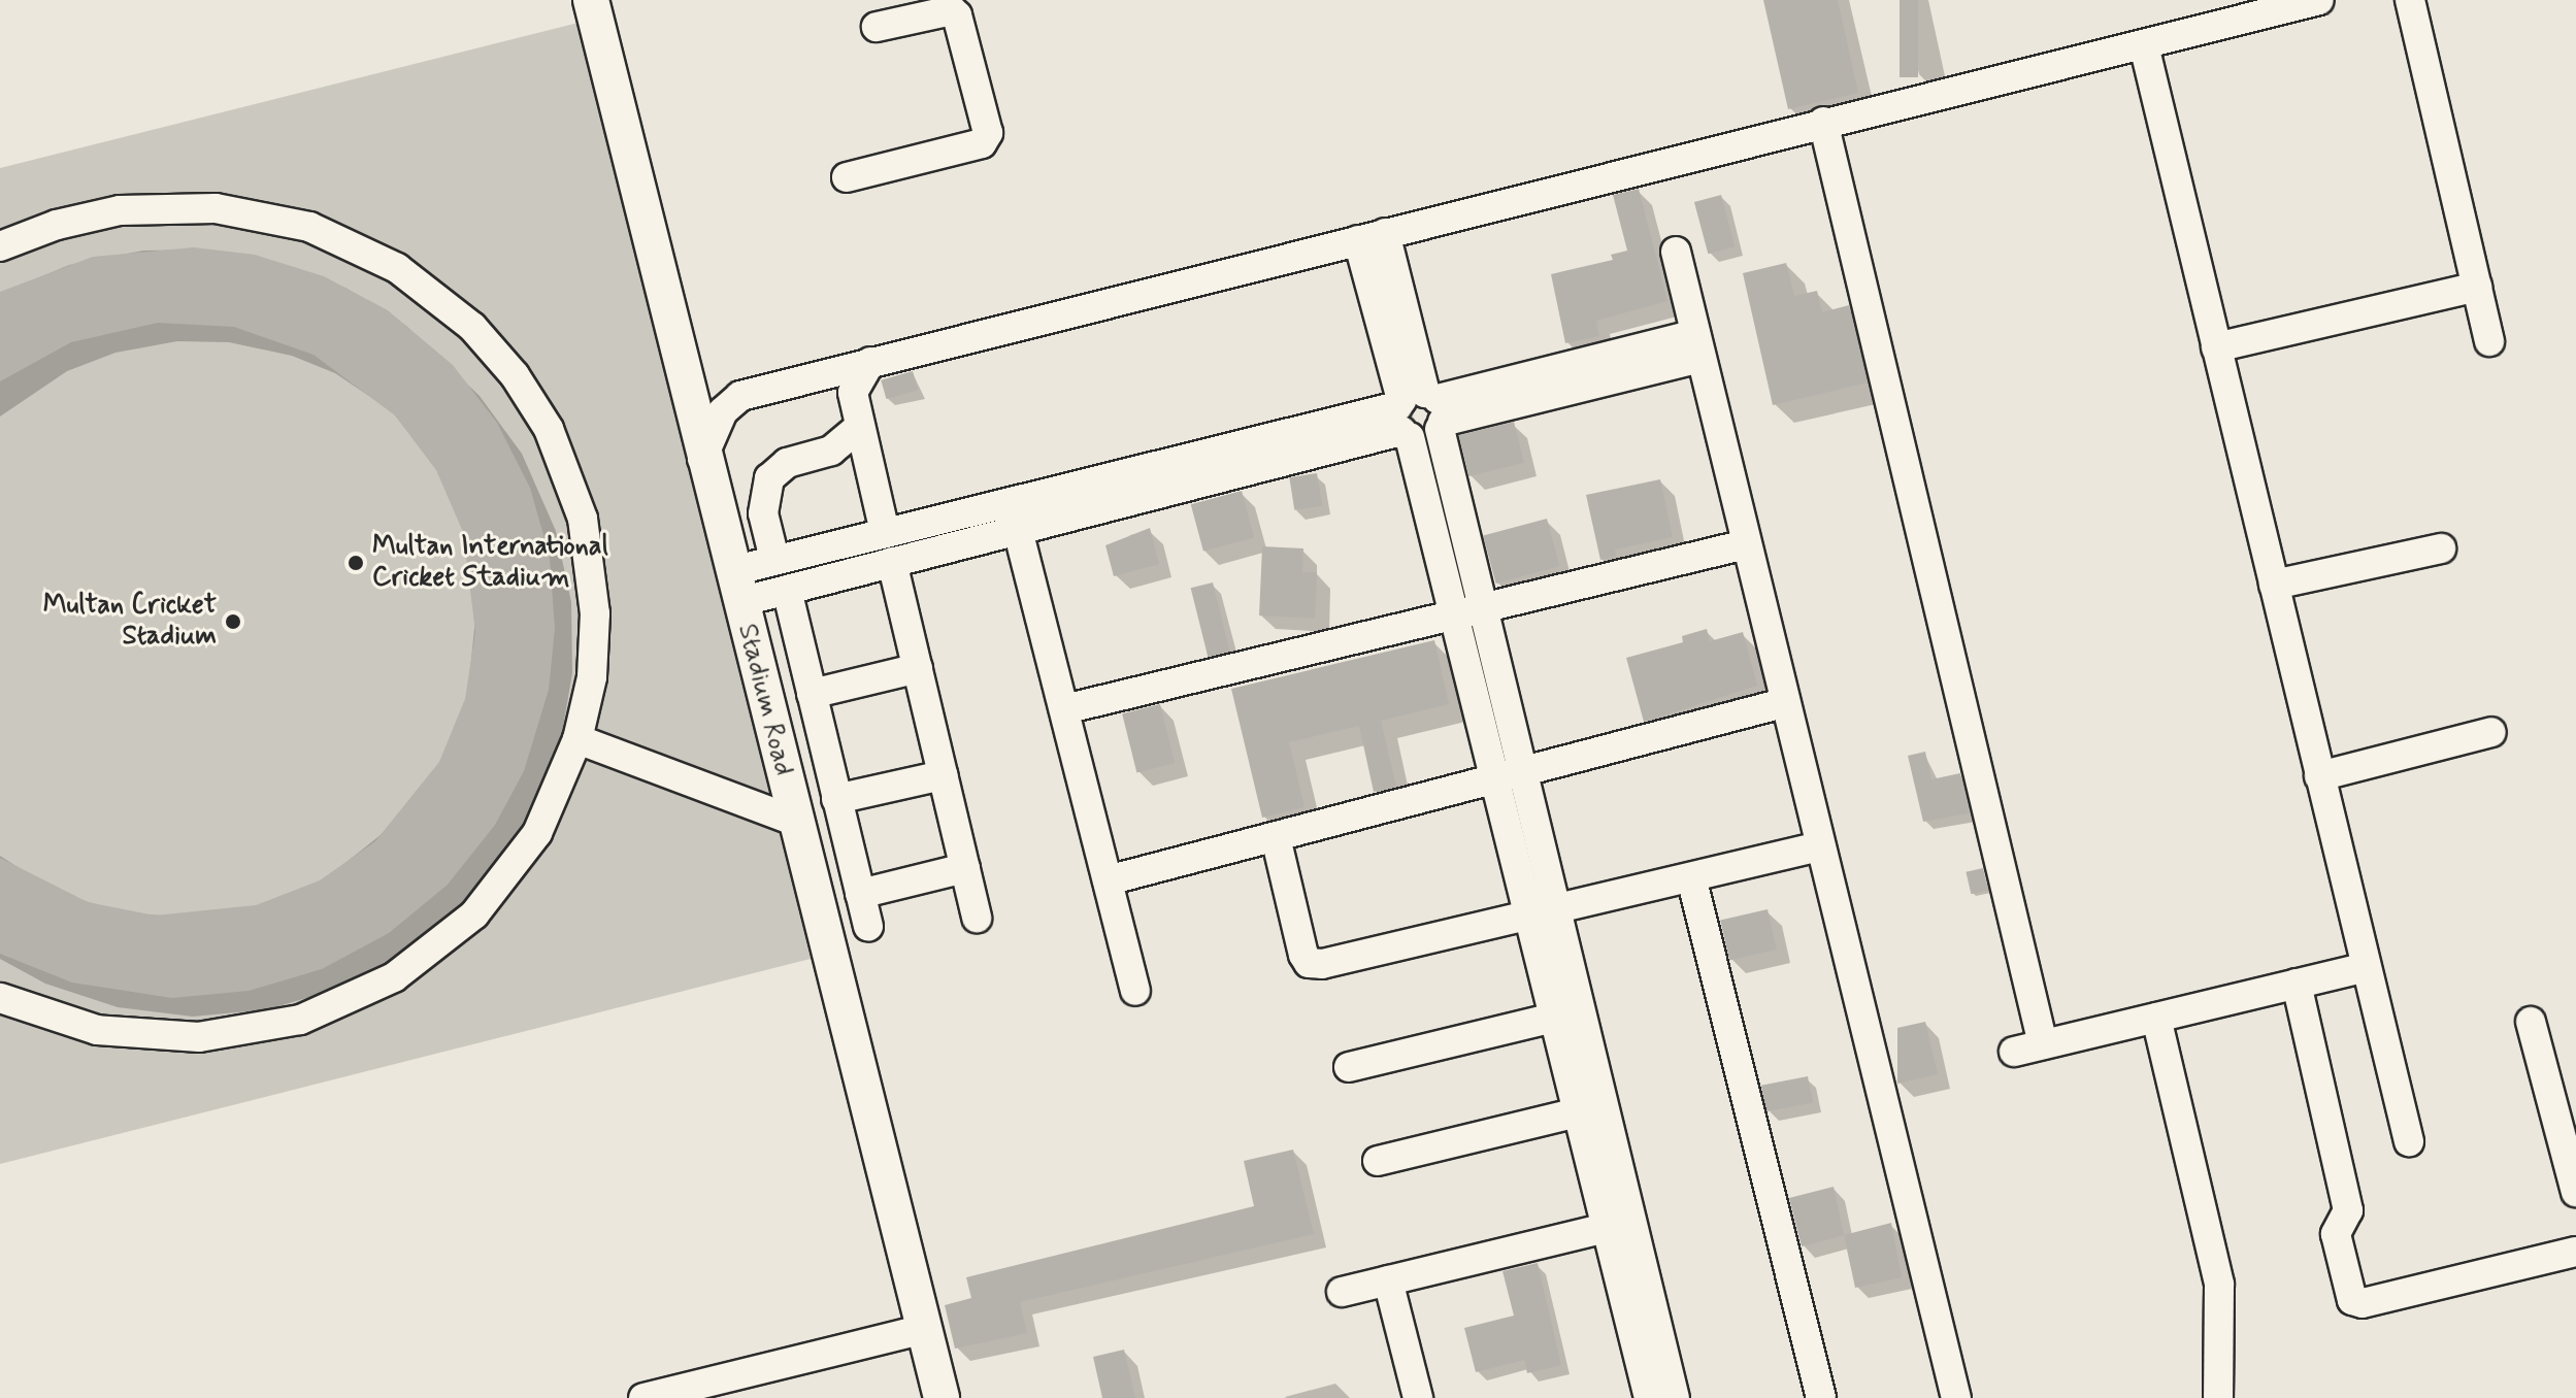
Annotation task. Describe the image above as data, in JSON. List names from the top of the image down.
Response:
{
  "streets": {
    "main road": ["Stadium Road"]
  },
  "places": ["Multan International Cricket Stadium", "Multan Cricket Stadium"]
}
